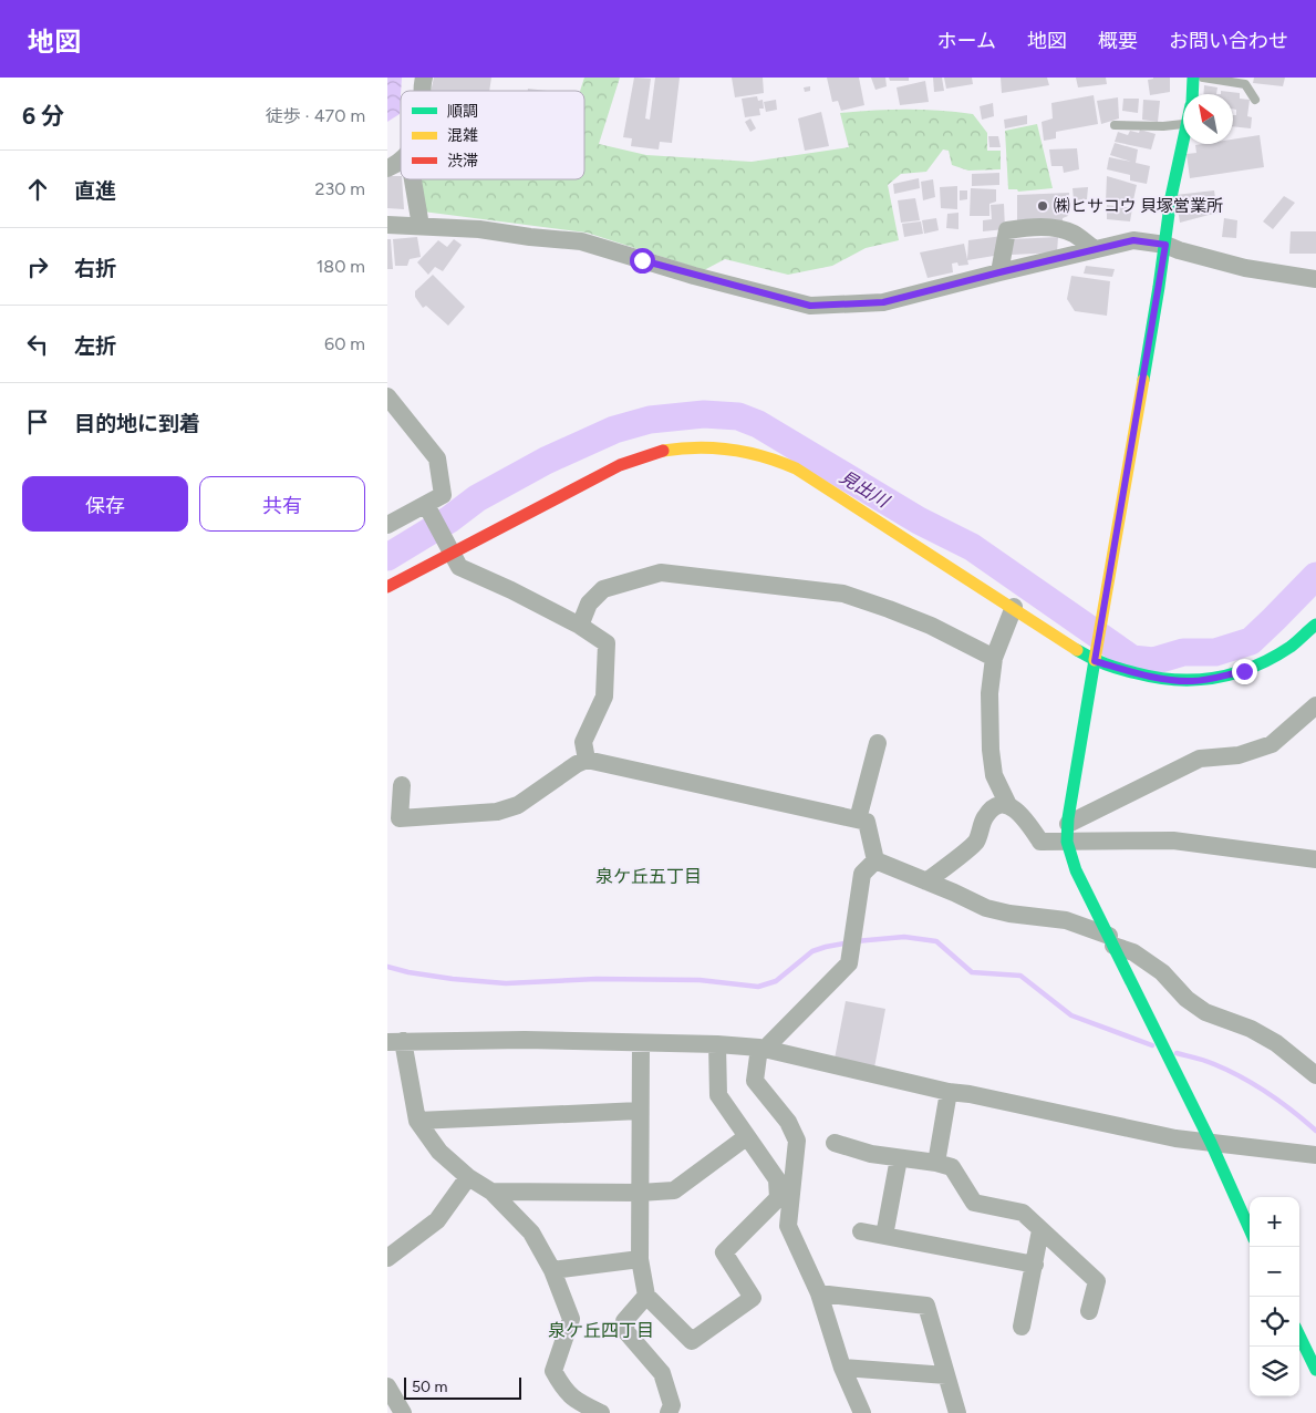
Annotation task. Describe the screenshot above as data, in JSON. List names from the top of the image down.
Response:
{
  "districts": ["泉ケ丘五丁目", "泉ケ丘四丁目"],
  "water": ["見出川"],
  "places": ["㈱ヒサコウ 貝塚営業所"],
  "legend": ["順調", "混雑", "渋滞"],
  "scale_bar": "50 m",
  "north": "top left",
  "page": {
    "header": "地図",
    "nav": [
      "ホーム",
      "地図",
      "概要",
      "お問い合わせ"
    ],
    "heading": ["6 分", "徒歩 · 470 m"],
    "list": [
      ["直進", "230 m"],
      ["右折", "180 m"],
      ["左折", "60 m"],
      "目的地に到着"
    ],
    "buttons": ["保存", "共有"],
    "map_buttons": ["+", "−"],
    "scale": "50 m"
  }
}
